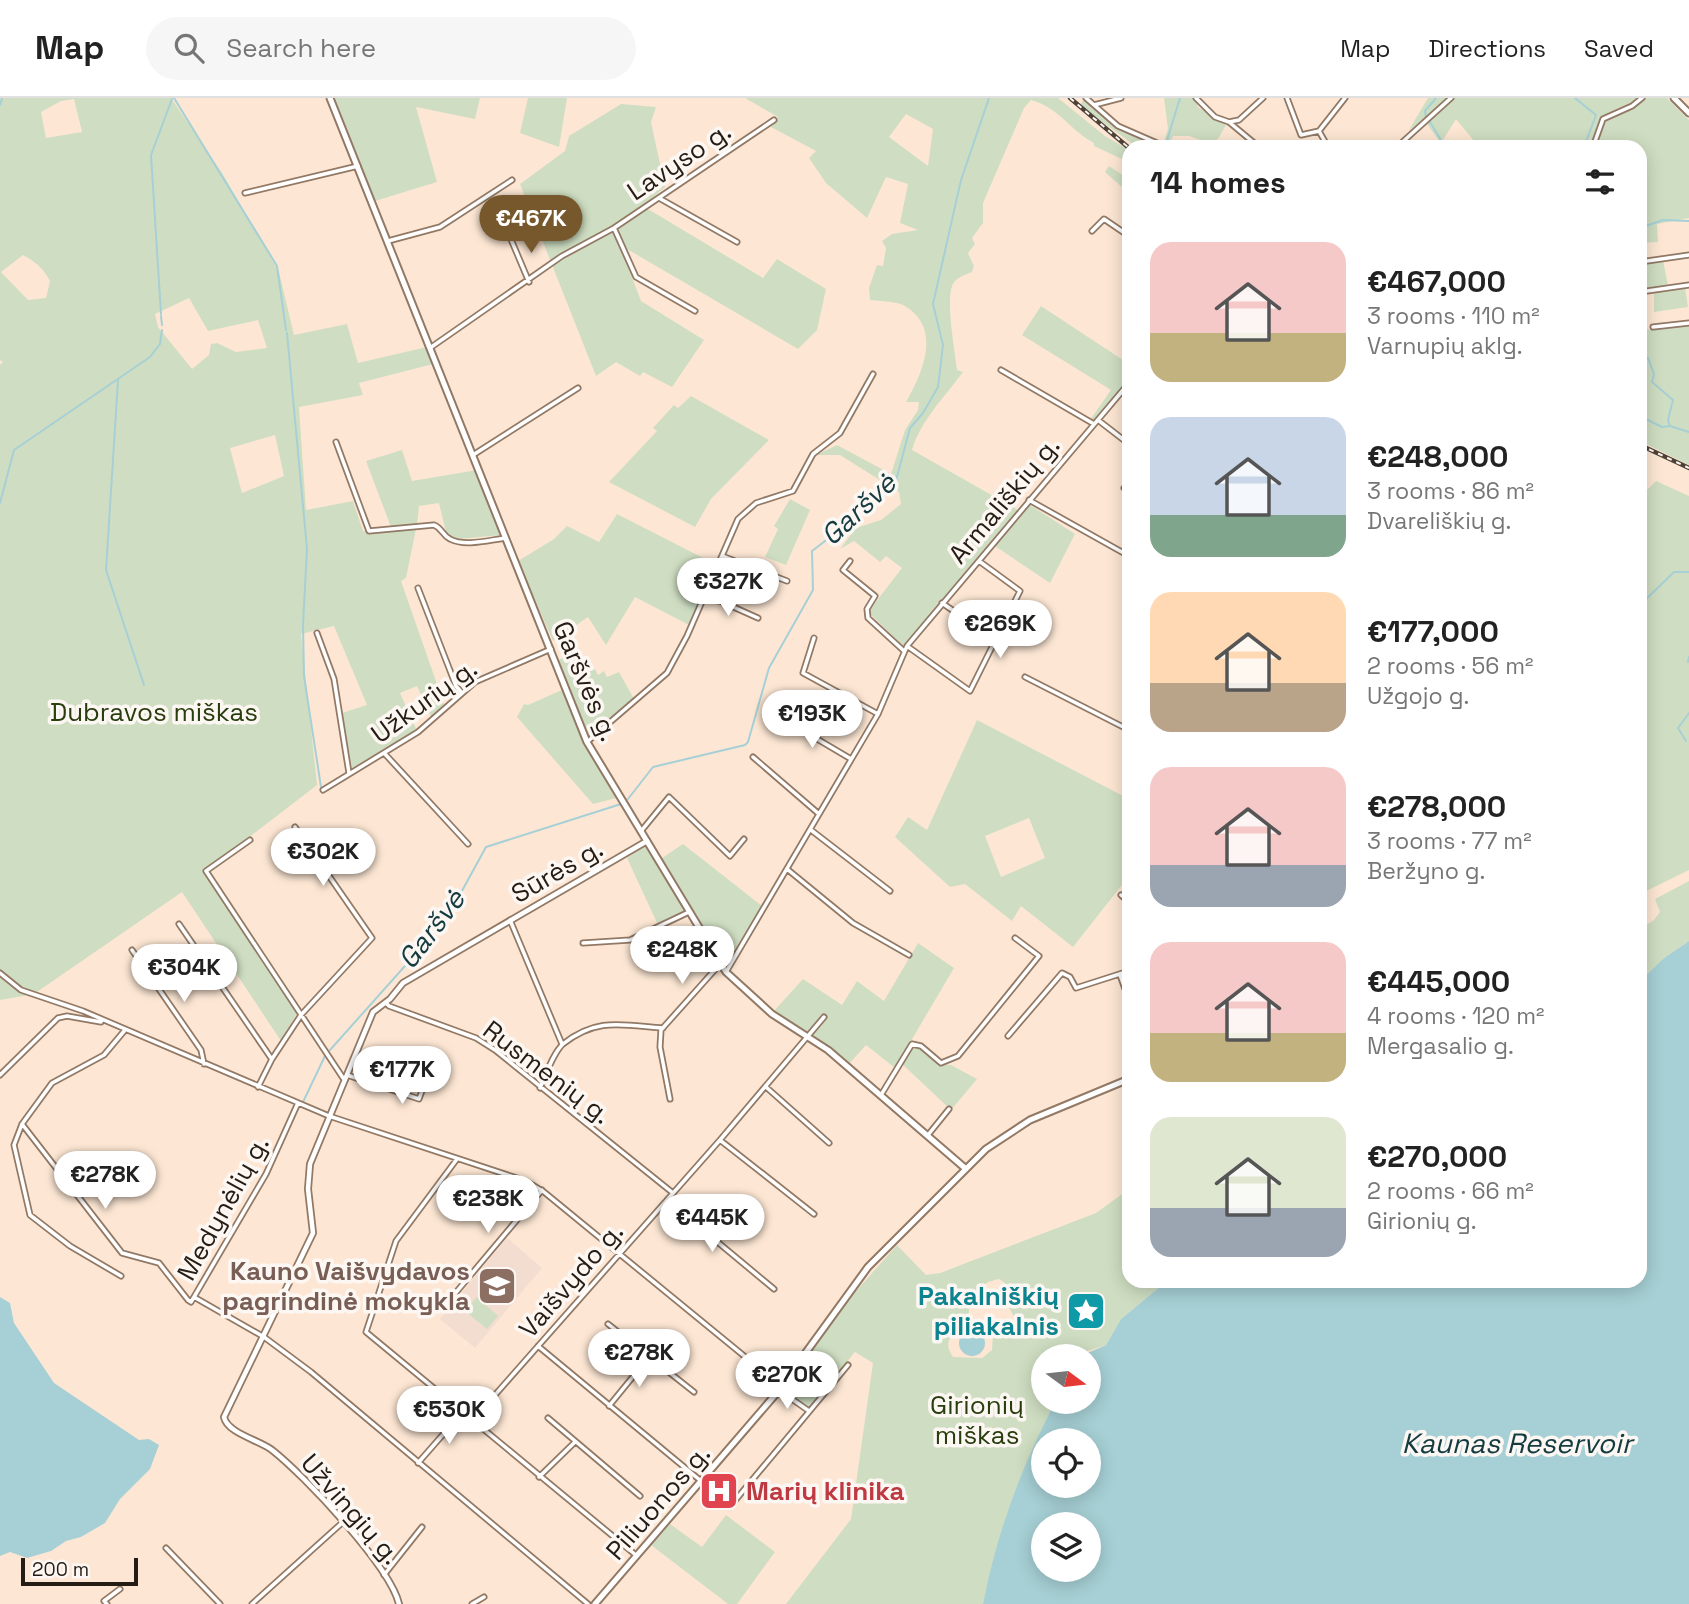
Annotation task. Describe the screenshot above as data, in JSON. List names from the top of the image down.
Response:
{
  "streets": {
    "main road": ["Garšvės g.", "Piliuonos g."],
    "street": [
      "Lavyso g.",
      "Armališkių g.",
      "Užkurių g.",
      "Sūrės g.",
      "Rusmenių g.",
      "Medynėlių g.",
      "Vaišvydo g.",
      "Užvingių g."
    ]
  },
  "crossings": [
    ["Lavyso g.", "Garšvės g."],
    ["Armališkių g.", "Garšvės g."],
    ["Garšvės g.", "Užkurių g."],
    ["Garšvės g.", "Sūrės g."],
    ["Garšvės g.", "Vaišvydo g."],
    ["Garšvės g.", "Piliuonos g."],
    ["Sūrės g.", "Rusmenių g."],
    ["Sūrės g.", "Užvingių g."],
    ["Rusmenių g.", "Vaišvydo g."],
    ["Medynėlių g.", "Užvingių g."]
  ],
  "water": ["Garšvė", "Kaunas Reservoir"],
  "parks": ["Dubravos miškas", "Girionių miškas"],
  "places": {
    "school or university": ["Kauno Vaišvydavos pagrindinė mokykla"],
    "place": ["Pakalniškių piliakalnis"],
    "hospital": ["Marių klinika"]
  },
  "scale_bar": "200 m",
  "north": "right",
  "page": {
    "header": "Map",
    "search": "Search here",
    "nav": ["Map", "Directions", "Saved"],
    "heading": "14 homes",
    "price": [
      "€467K",
      "€327K",
      "€269K",
      "€193K",
      "€302K",
      "€248K",
      "€304K",
      "€177K",
      "€278K",
      "€238K",
      "€445K",
      "€278K",
      "€270K",
      "€530K"
    ],
    "list": [
      {
        "name": "€467,000",
        "note": "3 rooms · 110 m² · Varnupių aklg."
      },
      {
        "name": "€248,000",
        "note": "3 rooms · 86 m² · Dvareliškių g."
      },
      {
        "name": "€177,000",
        "note": "2 rooms · 56 m² · Užgojo g."
      },
      {
        "name": "€278,000",
        "note": "3 rooms · 77 m² · Beržyno g."
      },
      {
        "name": "€445,000",
        "note": "4 rooms · 120 m² · Mergasalio g."
      },
      {
        "name": "€270,000",
        "note": "2 rooms · 66 m² · Girionių g."
      }
    ],
    "scale": "200 m"
  }
}
